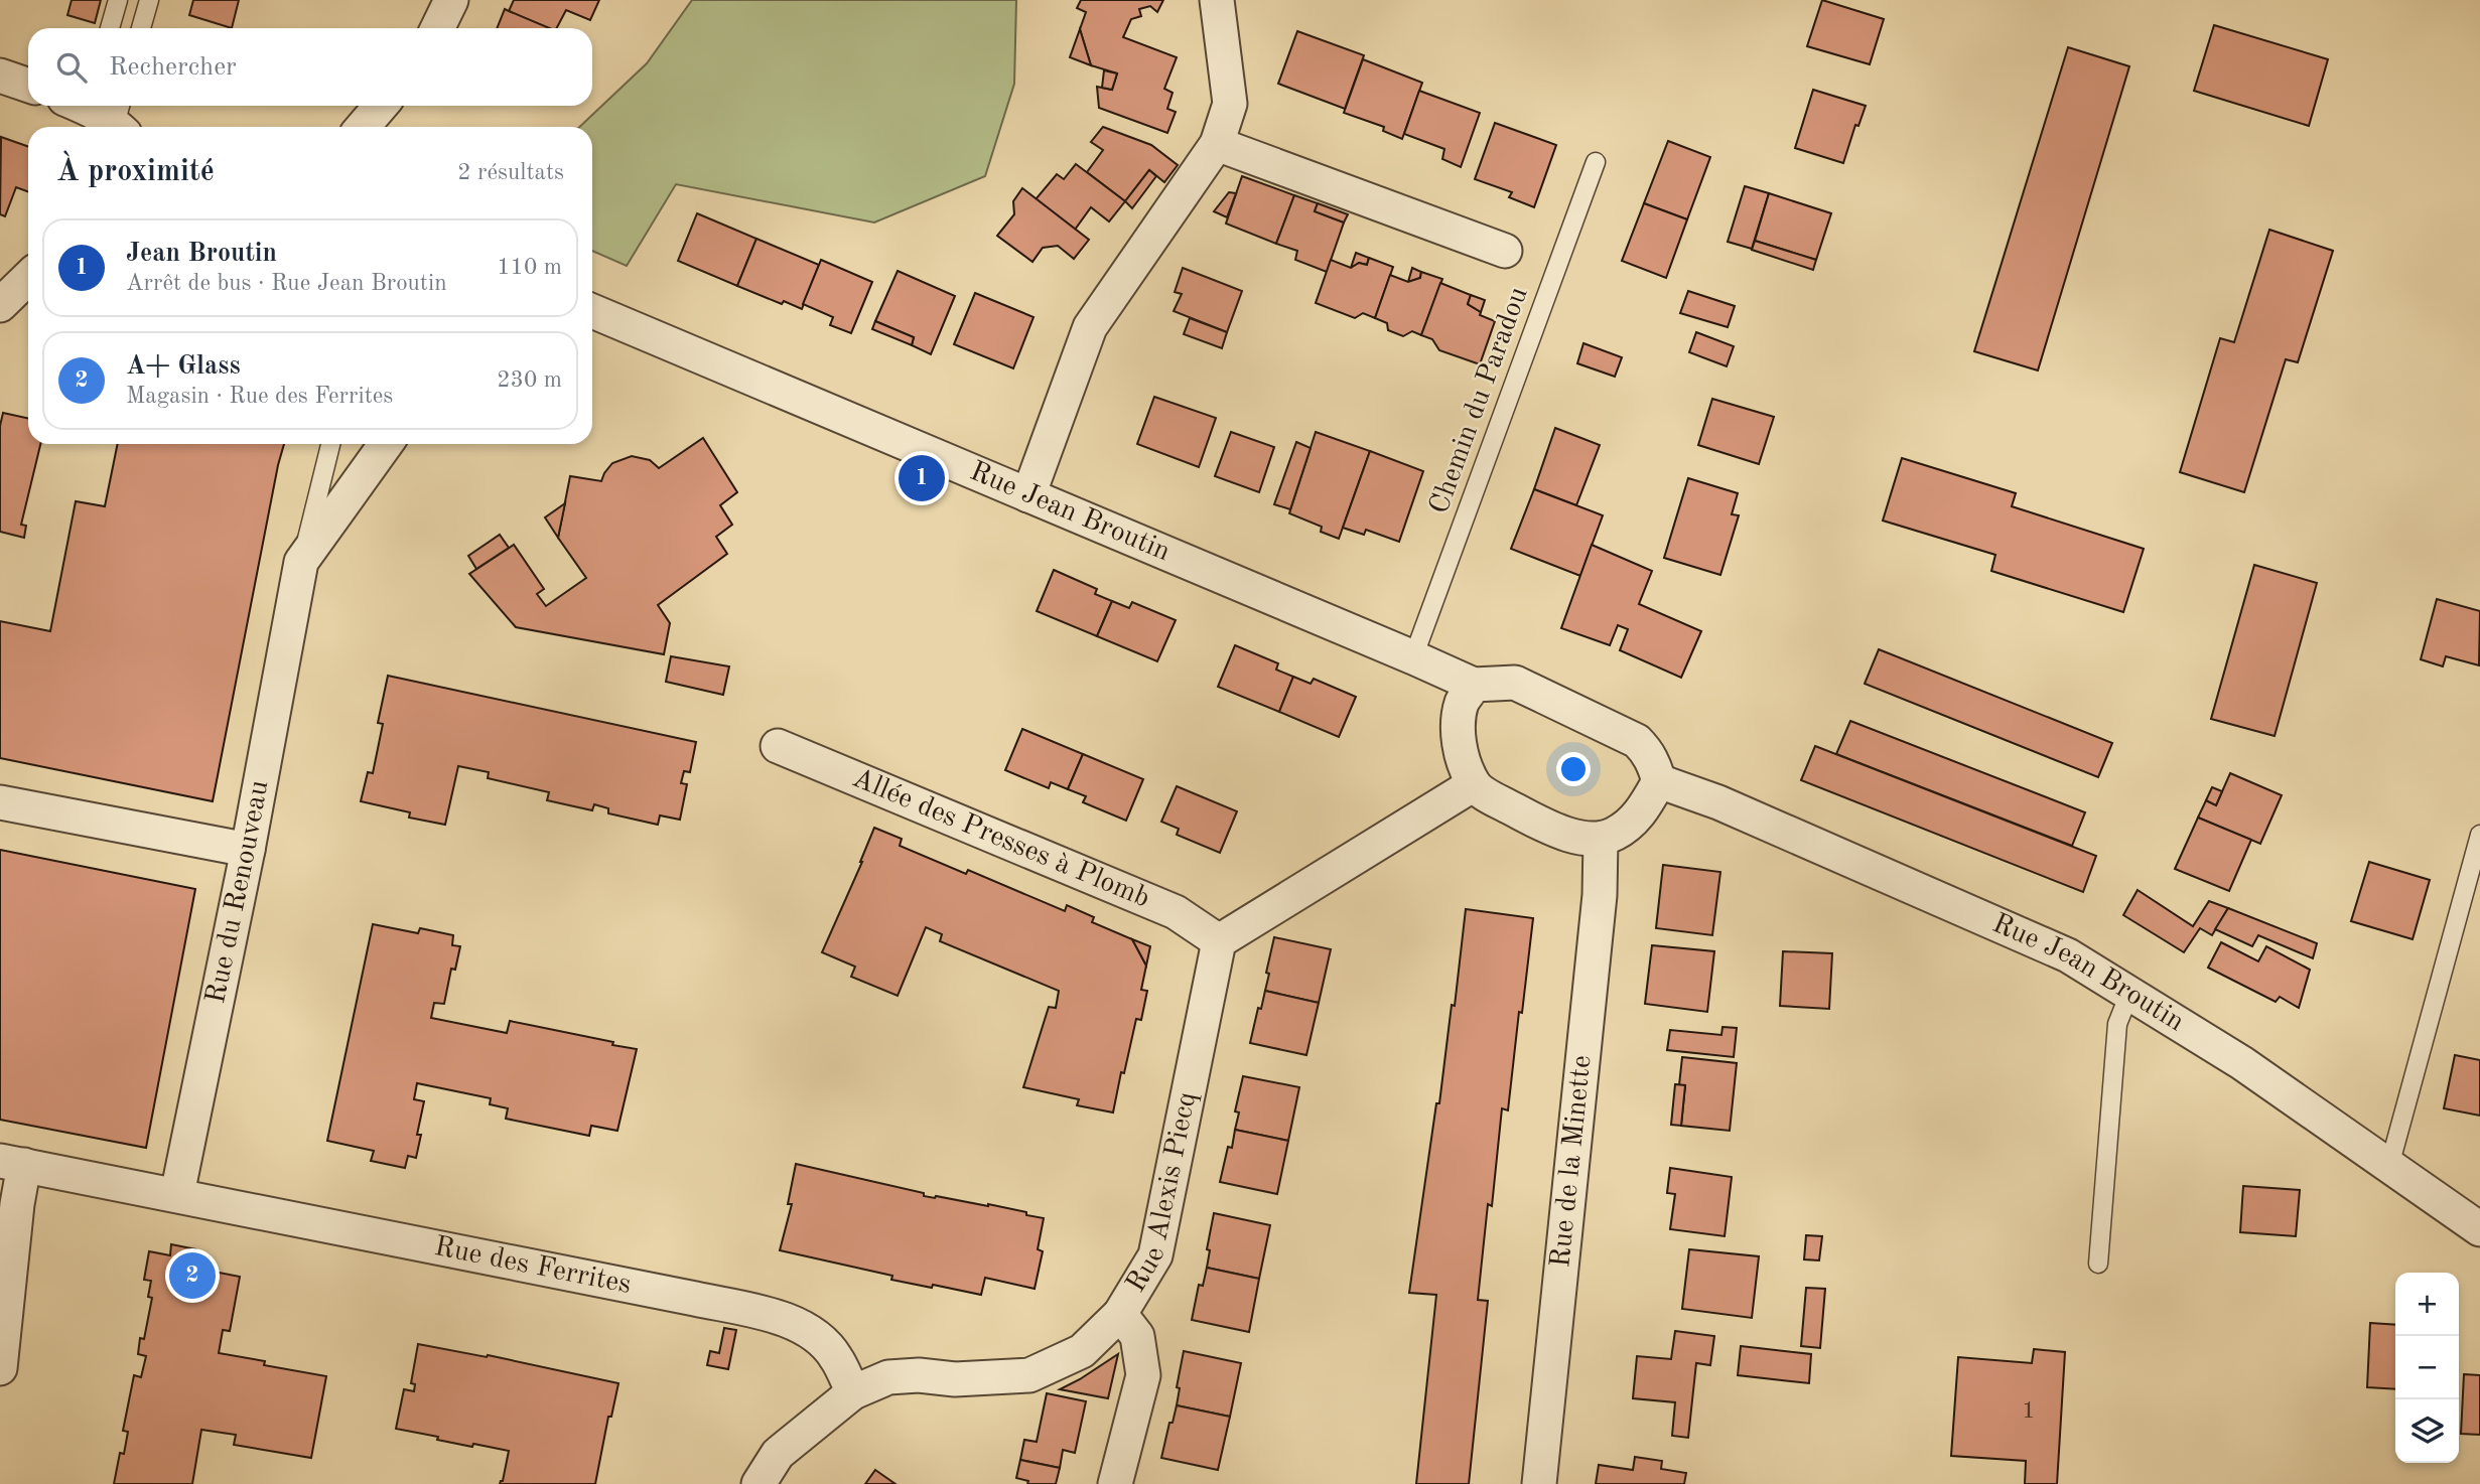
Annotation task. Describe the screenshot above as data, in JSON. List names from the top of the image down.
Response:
{
  "streets": {
    "street": [
      "Rue Jean Broutin",
      "Allée des Presses à Plomb",
      "Rue du Renouveau",
      "Rue de la Minette",
      "Rue Alexis Piecq",
      "Rue des Ferrites"
    ],
    "lane": ["Chemin du Paradou"]
  },
  "crossings": [
    ["Chemin du Paradou", "Rue Jean Broutin"],
    ["Allée des Presses à Plomb", "Rue Alexis Piecq"],
    ["Rue du Renouveau", "Rue des Ferrites"],
    ["Rue Alexis Piecq", "Rue des Ferrites"]
  ],
  "house_numbers": ["1"],
  "page": {
    "search": "Rechercher",
    "heading": ["À proximité", "2 résultats"],
    "list": [
      {
        "mark": "1",
        "name": "Jean Broutin",
        "note": "Arrêt de bus · Rue Jean Broutin",
        "value": "110 m"
      },
      {
        "mark": "2",
        "name": "A+ Glass",
        "note": "Magasin · Rue des Ferrites",
        "value": "230 m"
      }
    ],
    "pins": ["1", "2"],
    "map_buttons": ["+", "−"]
  }
}
